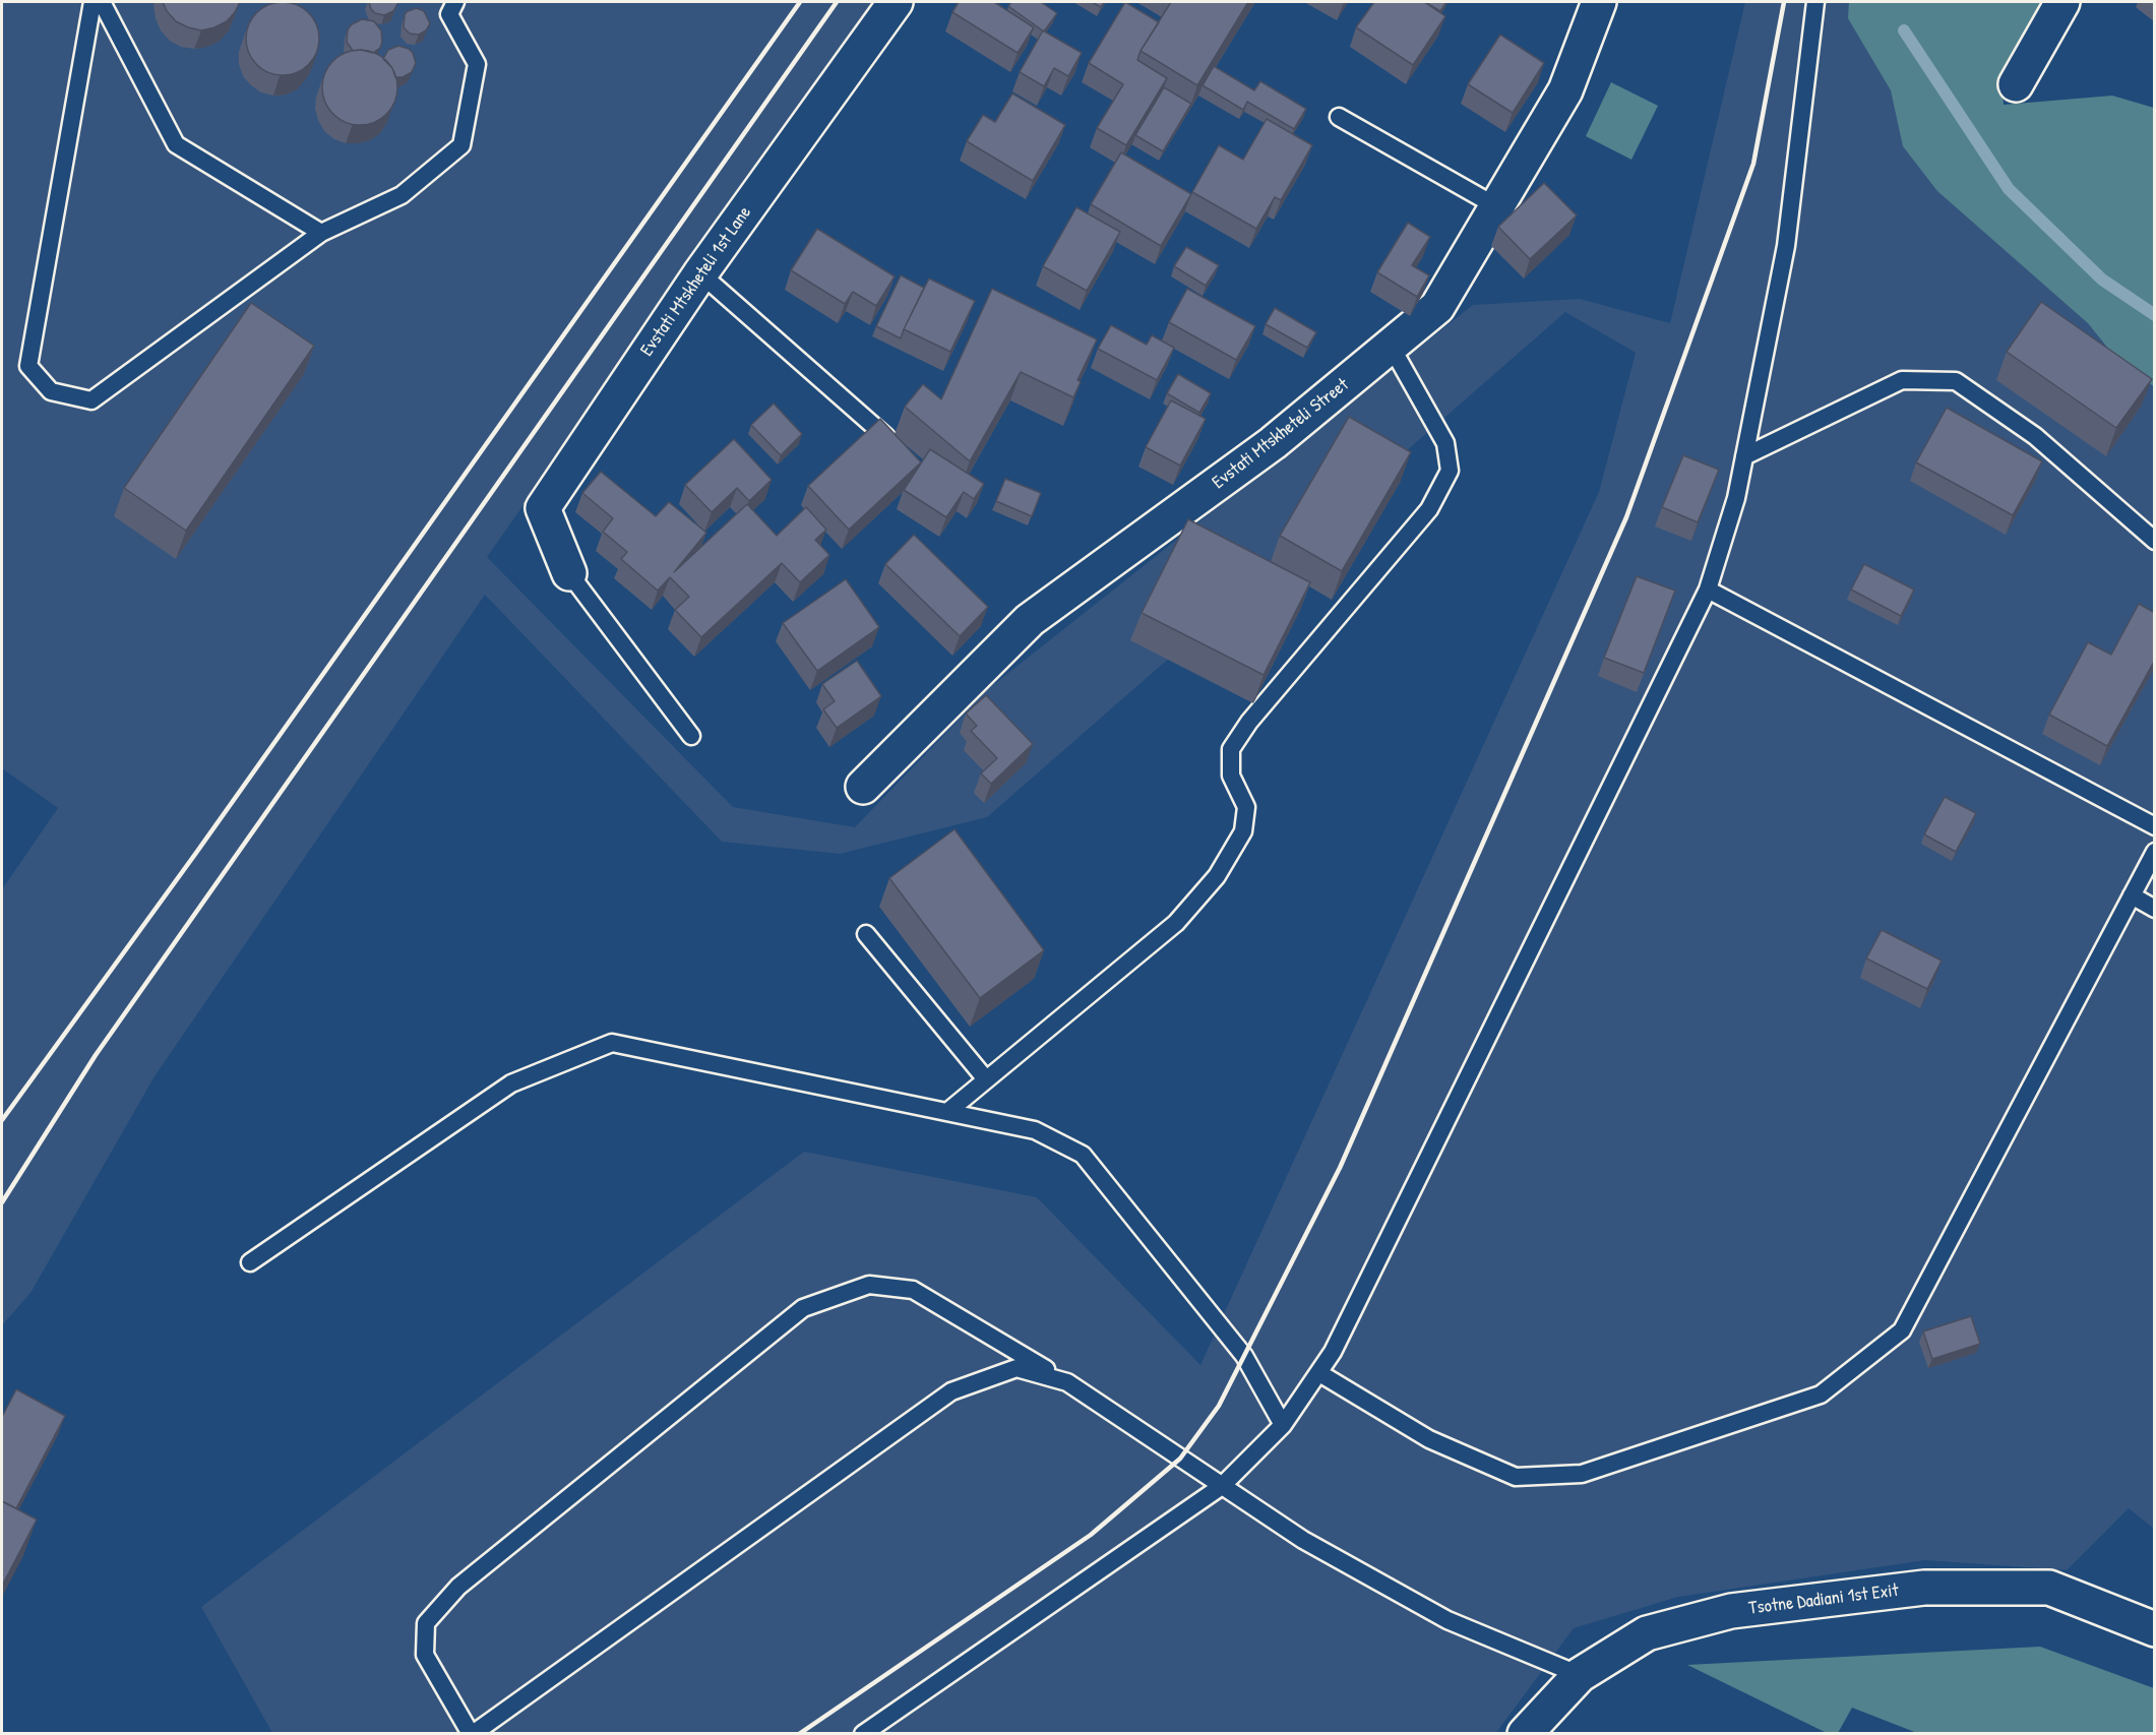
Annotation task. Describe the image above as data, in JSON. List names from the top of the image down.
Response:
{
  "streets": {
    "street": ["Evstati Mtskheteli 1st Lane", "Evstati Mtskheteli Street", "Tsotne Dadiani 1st Exit"]
  }
}
